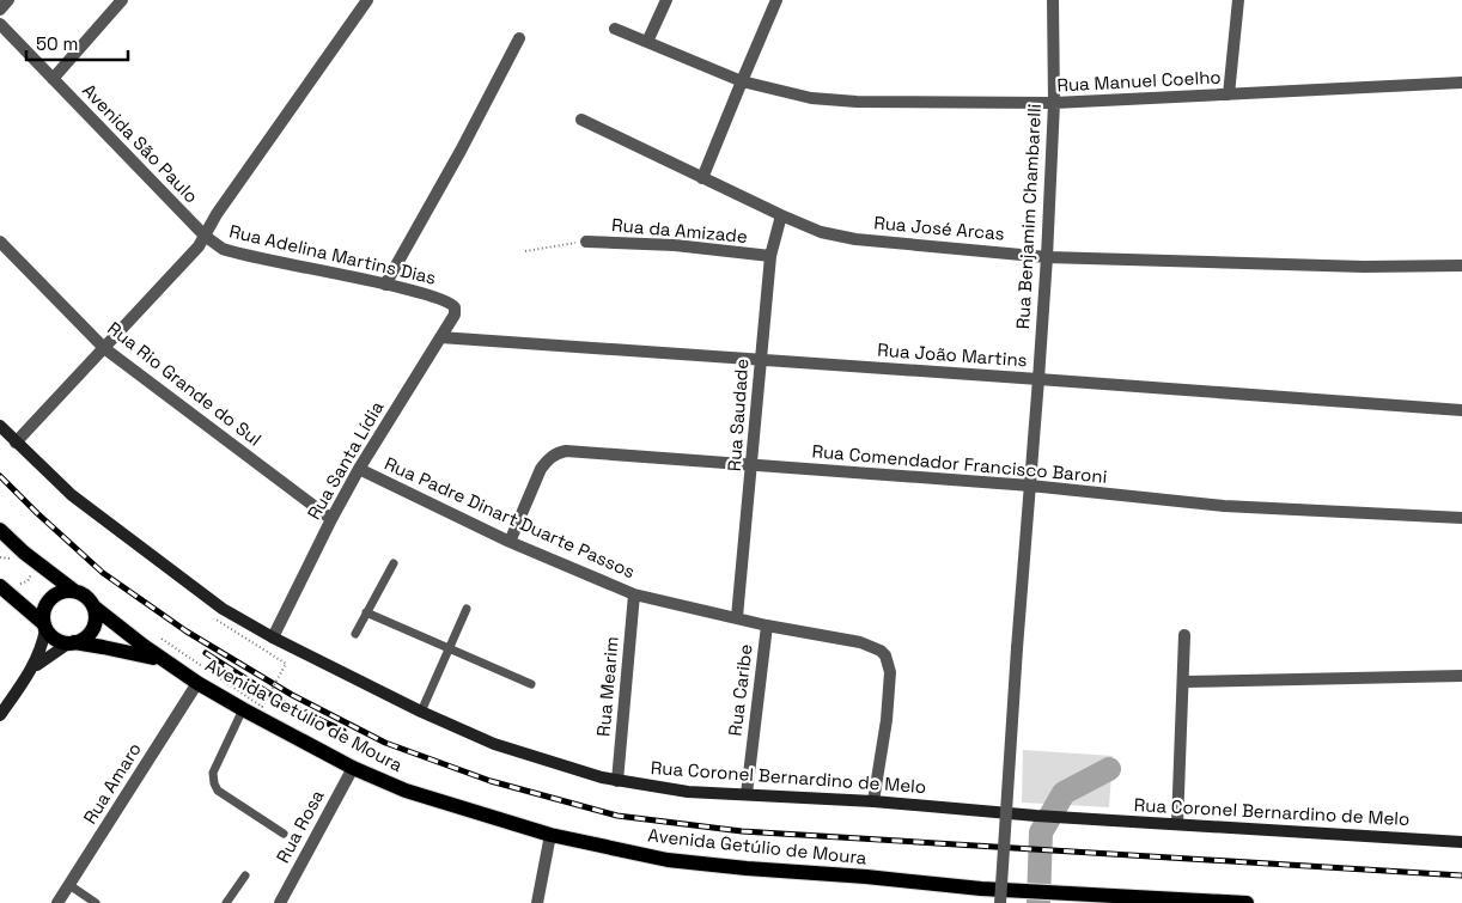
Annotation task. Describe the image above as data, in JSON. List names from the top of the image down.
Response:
{
  "streets": {
    "main road": ["Avenida Getúlio de Moura", "Rua Coronel Bernardino de Melo"],
    "street": [
      "Rua Manuel Coelho",
      "Avenida São Paulo",
      "Rua Benjamim Chambarelli",
      "Rua José Arcas",
      "Rua da Amizade",
      "Rua Adelina Martins Dias",
      "Rua João Martins",
      "Rua Rio Grande do Sul",
      "Rua Saudade",
      "Rua Santa Lídia",
      "Rua Comendador Francisco Baroni",
      "Rua Padre Dinart Duarte Passos",
      "Rua Mearim",
      "Rua Caribe",
      "Rua Amaro",
      "Rua Rosa"
    ]
  },
  "crossings": [
    ["Rua Manuel Coelho", "Rua Benjamim Chambarelli"],
    ["Avenida São Paulo", "Rua Adelina Martins Dias"],
    ["Rua Benjamim Chambarelli", "Rua José Arcas"],
    ["Rua Benjamim Chambarelli", "Rua João Martins"],
    ["Rua Benjamim Chambarelli", "Rua Comendador Francisco Baroni"],
    ["Rua José Arcas", "Rua Saudade"],
    ["Rua da Amizade", "Rua Saudade"],
    ["Rua Adelina Martins Dias", "Rua Santa Lídia"],
    ["Rua João Martins", "Rua Saudade"],
    ["Rua João Martins", "Rua Santa Lídia"],
    ["Rua Rio Grande do Sul", "Rua Santa Lídia"],
    ["Rua Saudade", "Rua Comendador Francisco Baroni"],
    ["Rua Saudade", "Rua Padre Dinart Duarte Passos"],
    ["Rua Santa Lídia", "Rua Padre Dinart Duarte Passos"],
    ["Rua Santa Lídia", "Rua Coronel Bernardino de Melo"],
    ["Rua Comendador Francisco Baroni", "Rua Padre Dinart Duarte Passos"],
    ["Rua Padre Dinart Duarte Passos", "Rua Mearim"],
    ["Rua Padre Dinart Duarte Passos", "Rua Caribe"],
    ["Rua Padre Dinart Duarte Passos", "Rua Coronel Bernardino de Melo"],
    ["Rua Mearim", "Rua Coronel Bernardino de Melo"],
    ["Rua Caribe", "Rua Coronel Bernardino de Melo"],
    ["Avenida Getúlio de Moura", "Rua Amaro"],
    ["Avenida Getúlio de Moura", "Rua Rosa"]
  ],
  "scale_bar": "50 m"
}
